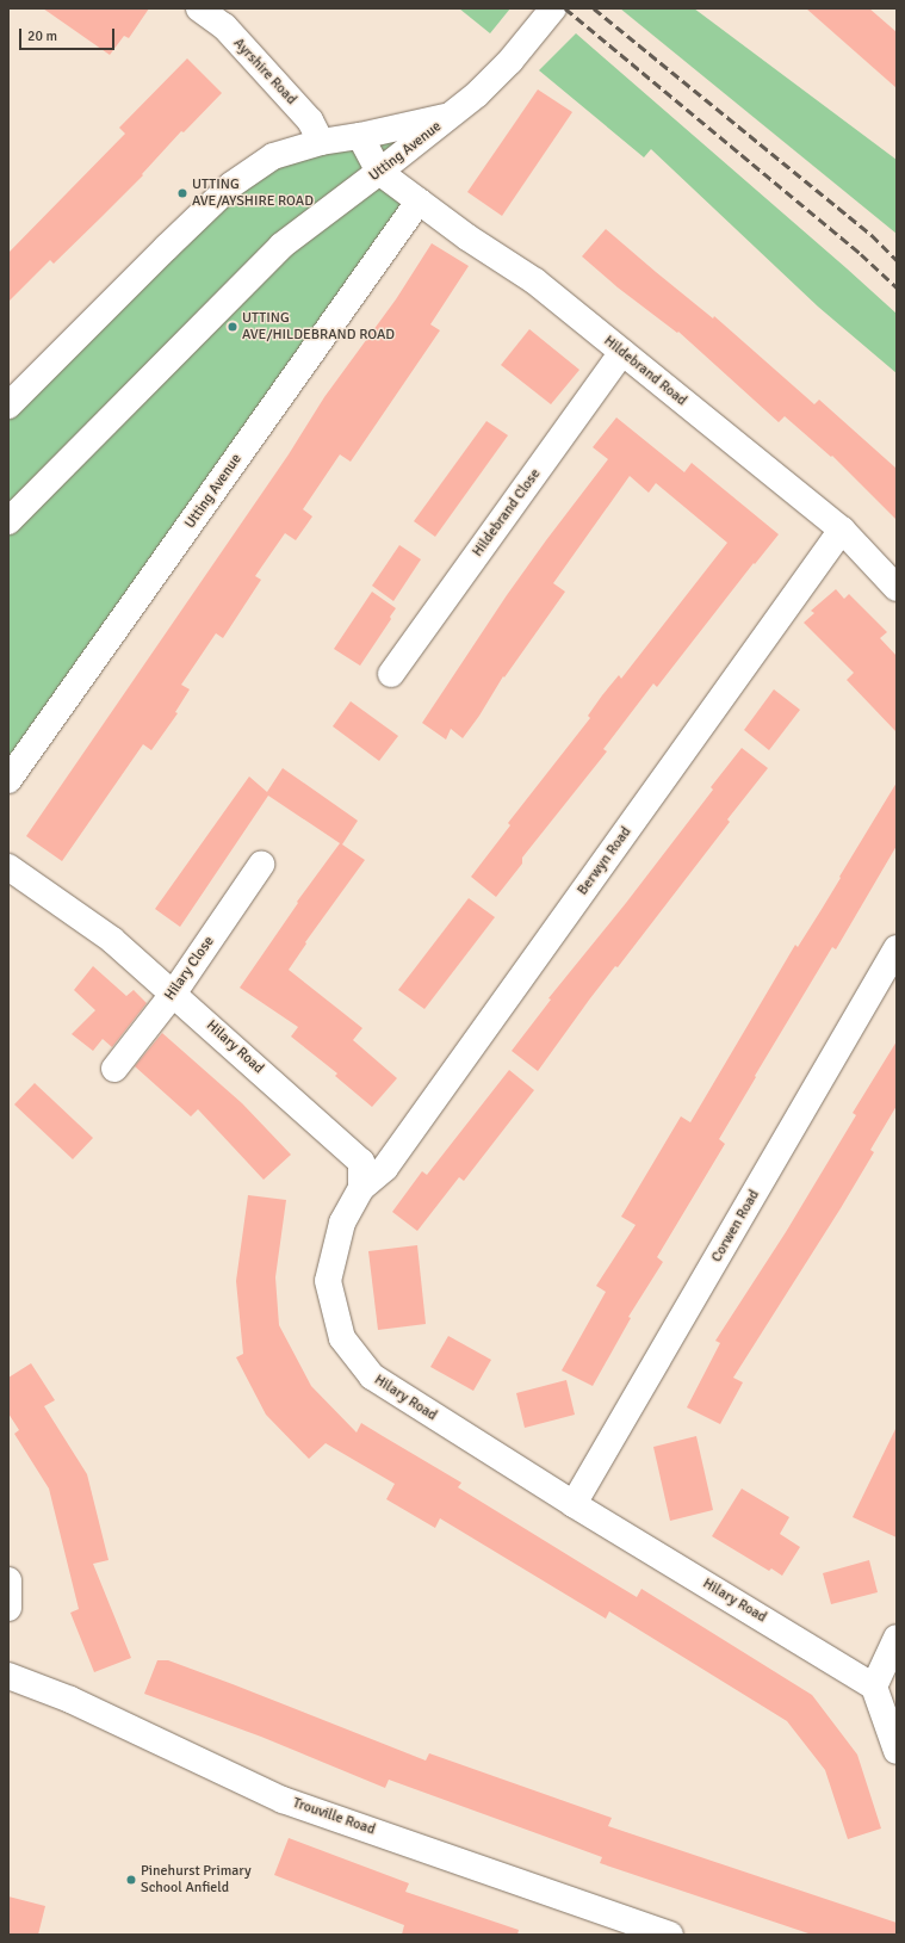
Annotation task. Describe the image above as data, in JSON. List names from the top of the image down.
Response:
{
  "streets": {
    "street": [
      "Ayrshire Road",
      "Utting Avenue",
      "Hildebrand Road",
      "Hildebrand Close",
      "Berwyn Road",
      "Hilary Close",
      "Hilary Road",
      "Corwen Road",
      "Trouville Road"
    ]
  },
  "crossings": [
    ["Ayrshire Road", "Utting Avenue"],
    ["Utting Avenue", "Hildebrand Road"],
    ["Hildebrand Road", "Hildebrand Close"],
    ["Hildebrand Road", "Berwyn Road"],
    ["Berwyn Road", "Hilary Road"],
    ["Hilary Close", "Hilary Road"],
    ["Hilary Road", "Corwen Road"]
  ],
  "places": ["UTTING AVE/AYSHIRE ROAD", "UTTING AVE/HILDEBRAND ROAD", "Pinehurst Primary School Anfield"],
  "scale_bar": "20 m"
}
